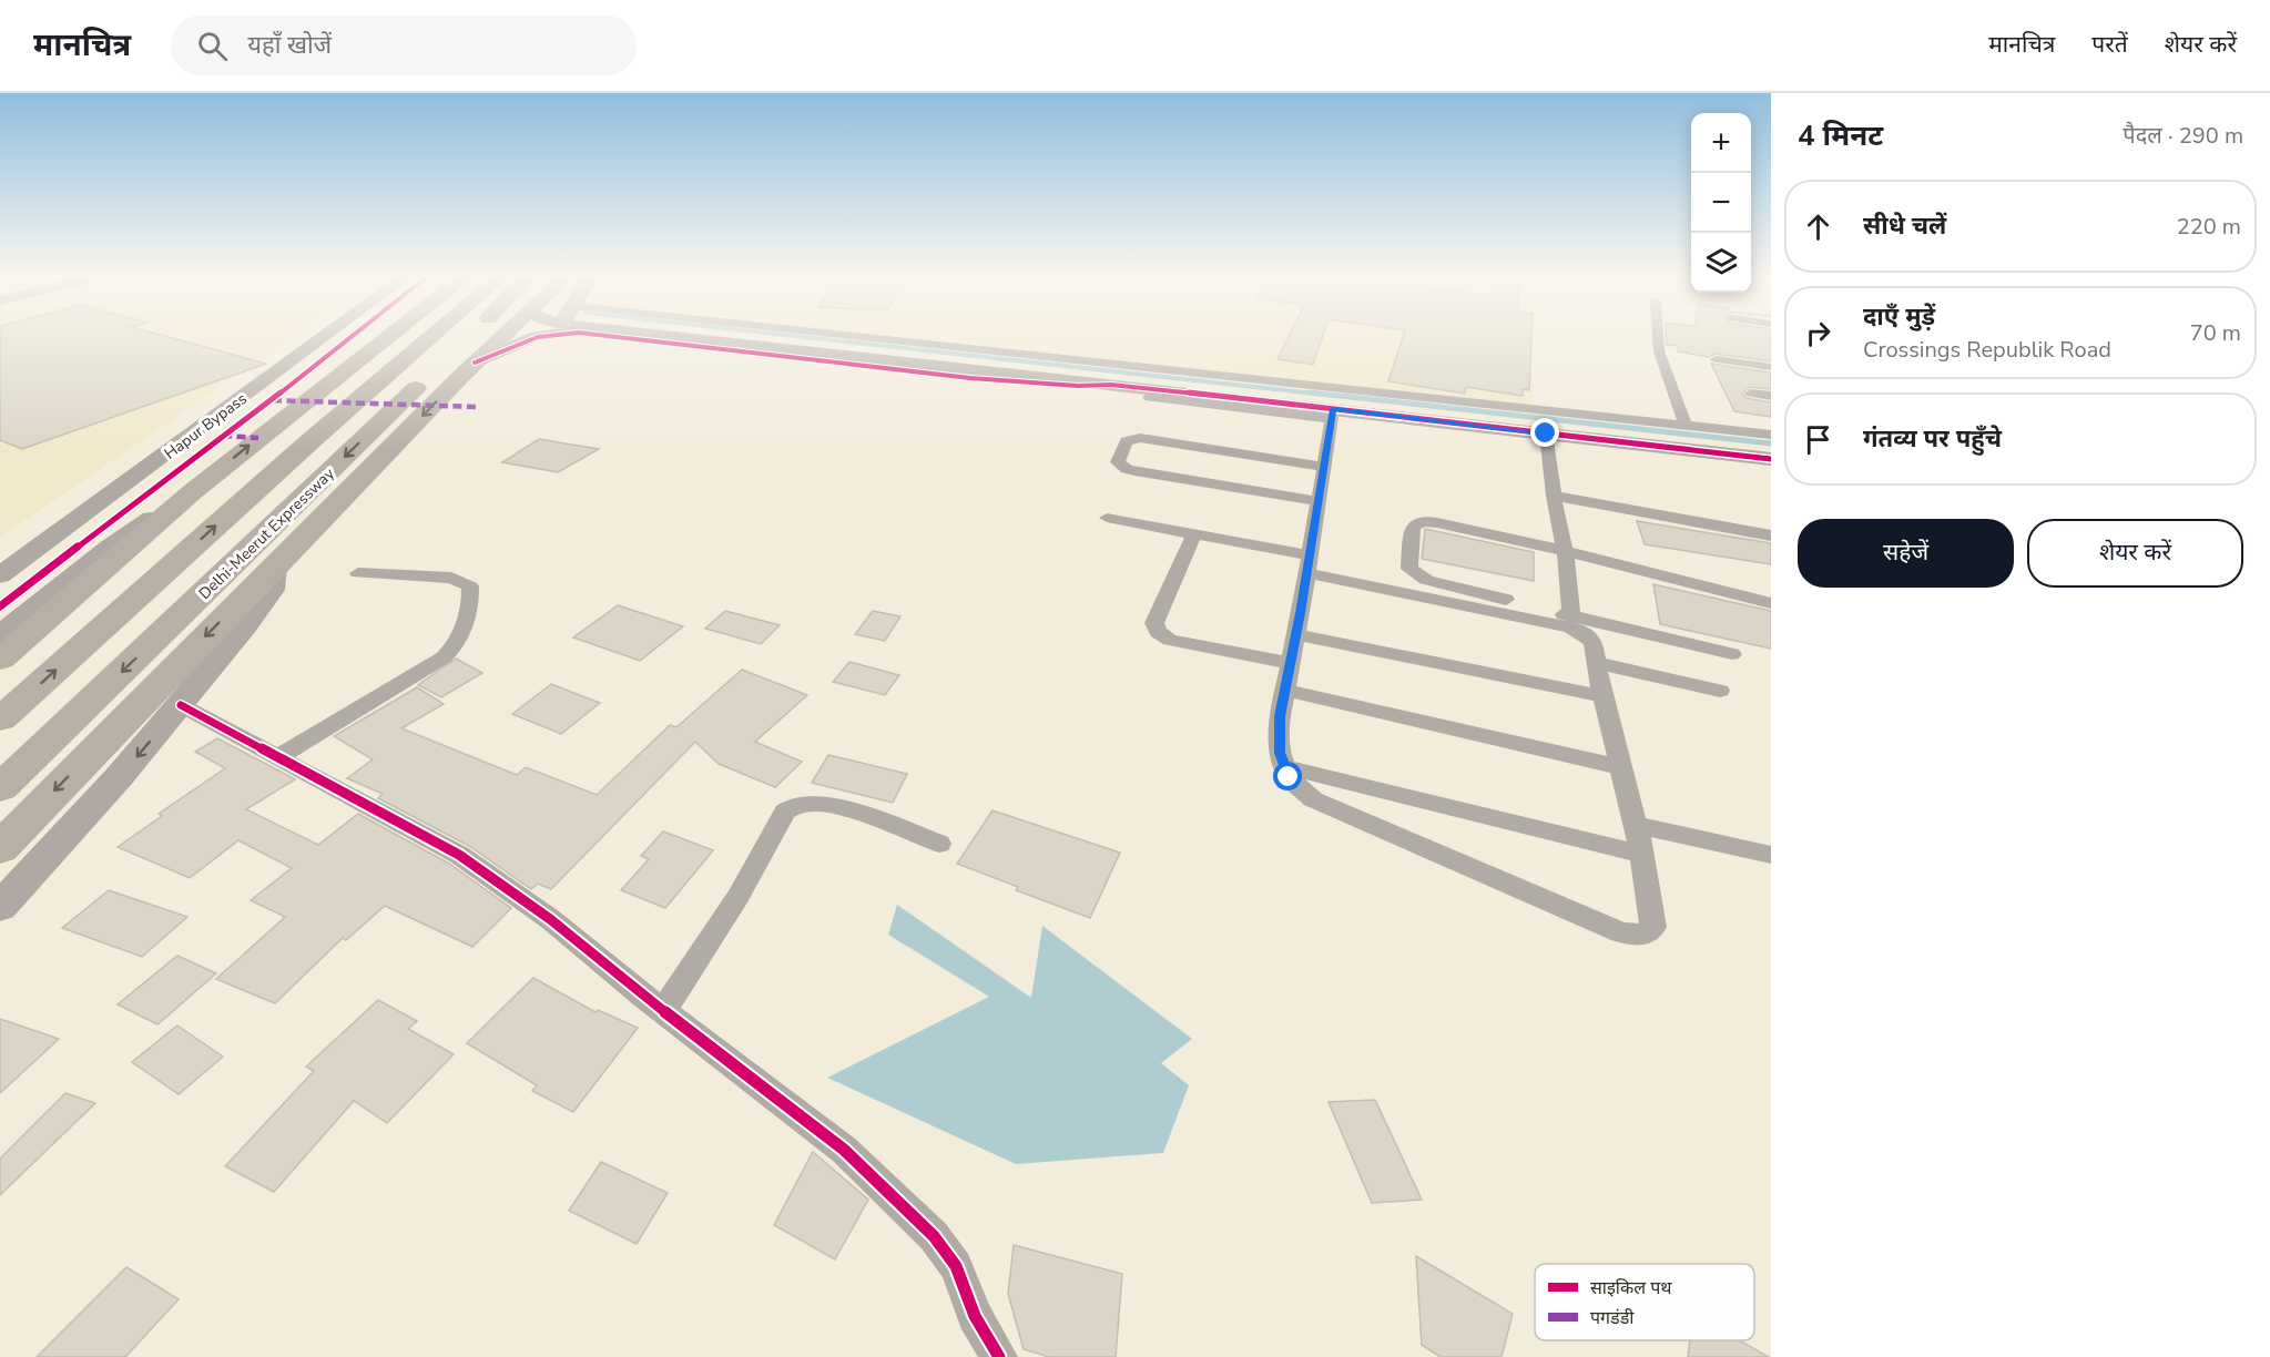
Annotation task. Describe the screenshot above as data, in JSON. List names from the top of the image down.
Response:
{
  "streets": {
    "highway": ["Delhi-Meerut Expressway"],
    "street": ["Hapur Bypass"]
  },
  "legend": ["साइकिल पथ", "पगडंडी"],
  "page": {
    "header": "मानचित्र",
    "search": "यहाँ खोजें",
    "nav": ["मानचित्र", "परतें", "शेयर करें"],
    "heading": ["4 मिनट", "पैदल · 290 m"],
    "map_buttons": ["+", "−"],
    "list": [
      ["सीधे चलें", "220 m"],
      ["दाएँ मुड़ें", "Crossings Republik Road", "70 m"],
      "गंतव्य पर पहुँचे"
    ],
    "buttons": ["सहेजें", "शेयर करें"]
  }
}
